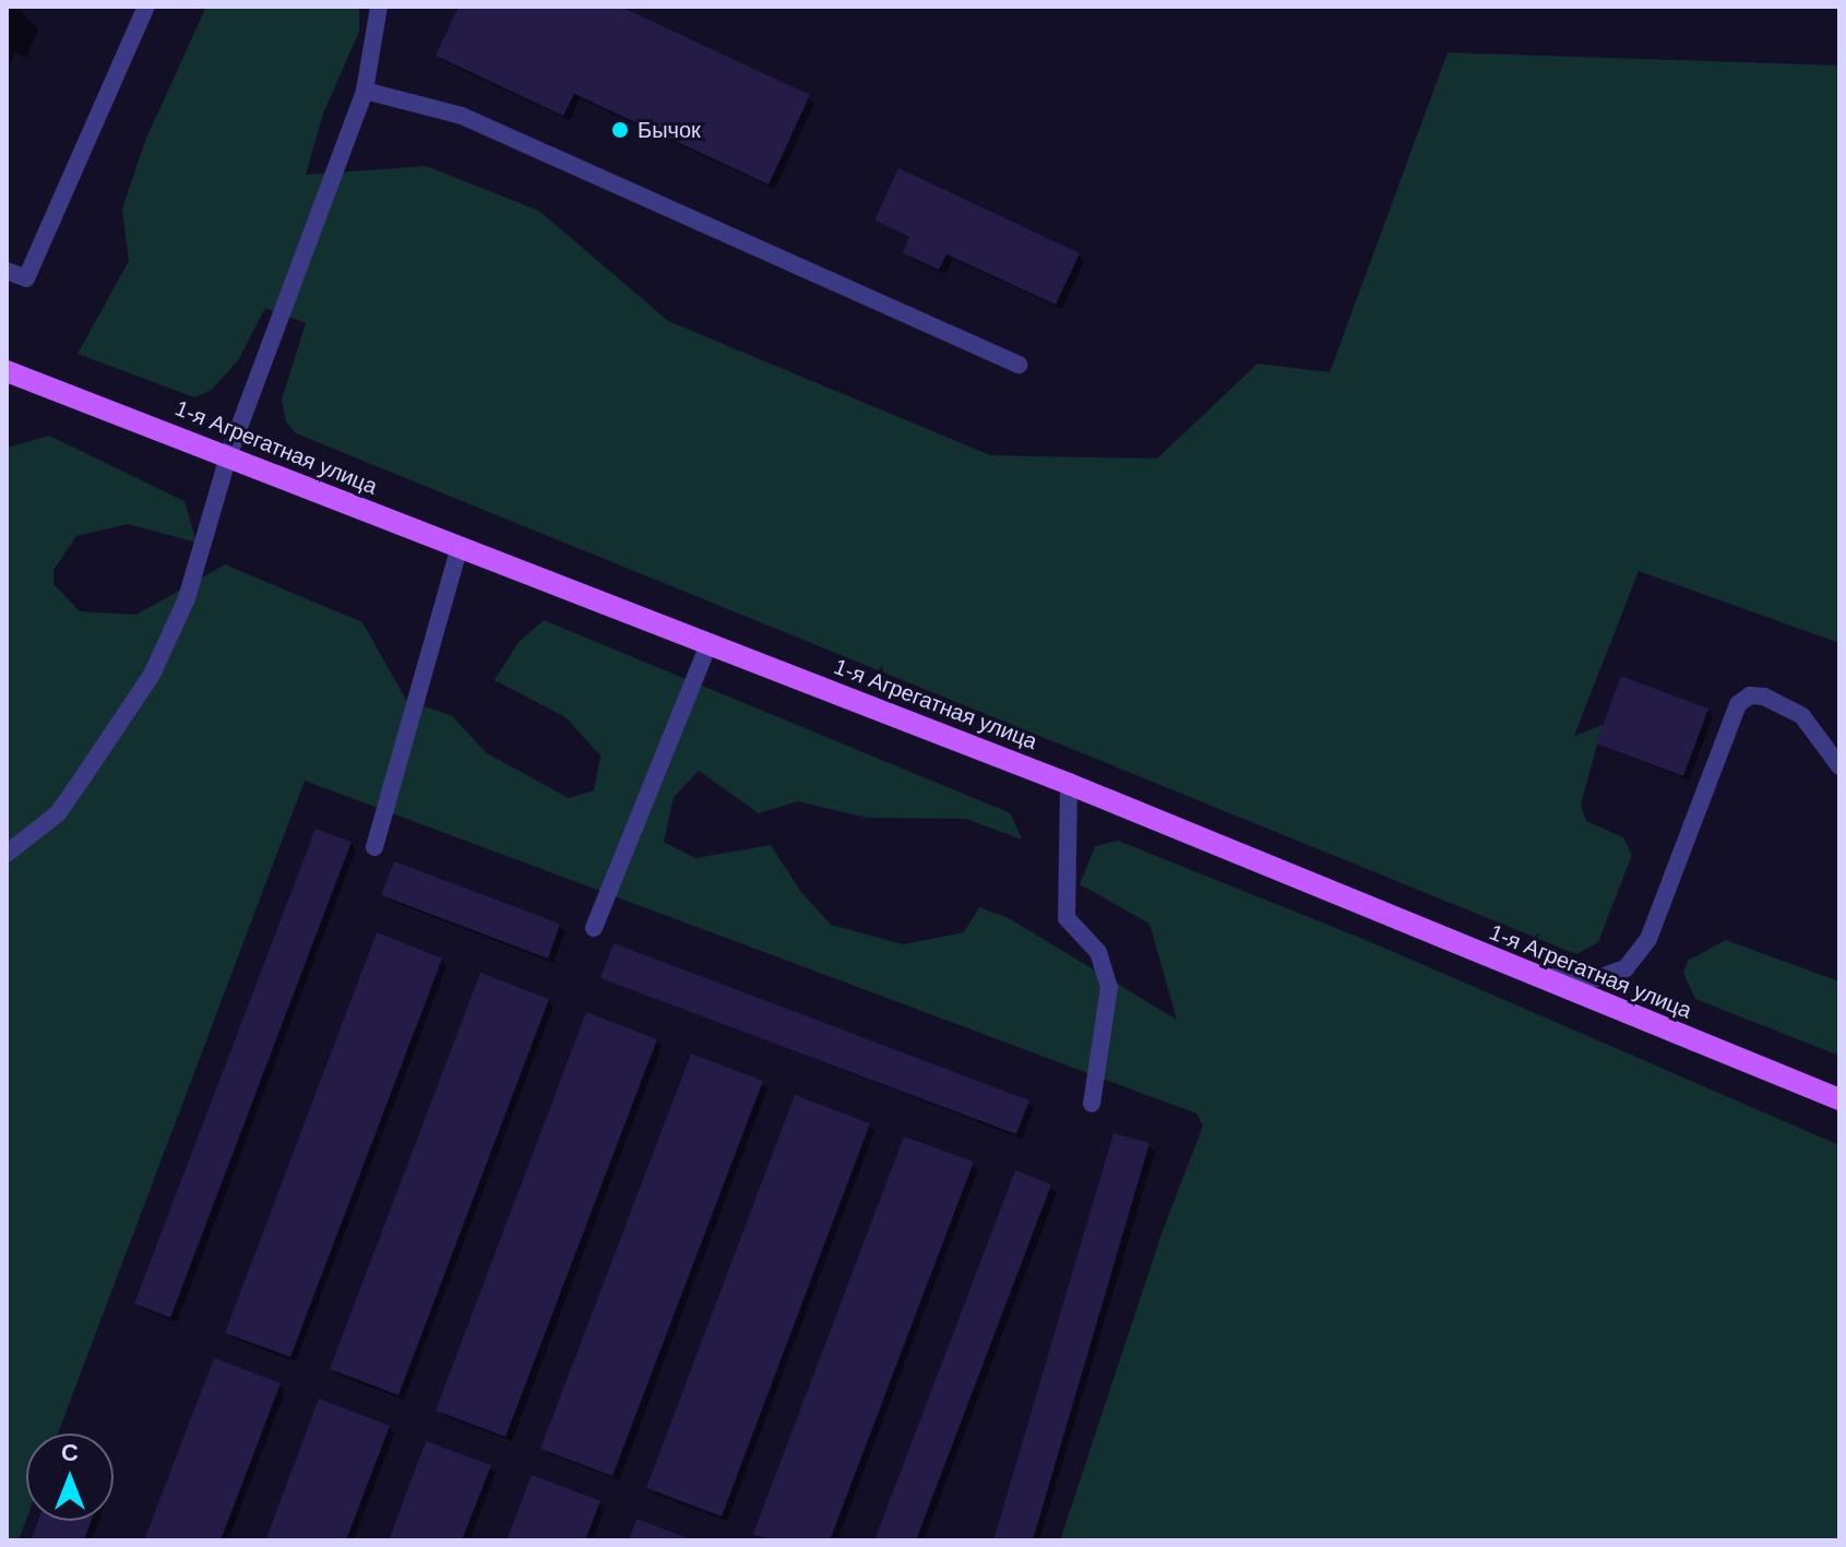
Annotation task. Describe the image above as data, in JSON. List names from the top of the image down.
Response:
{
  "streets": {
    "main road": ["1-я Агрегатная улица"]
  },
  "places": ["Бычок"],
  "north": "top"
}
